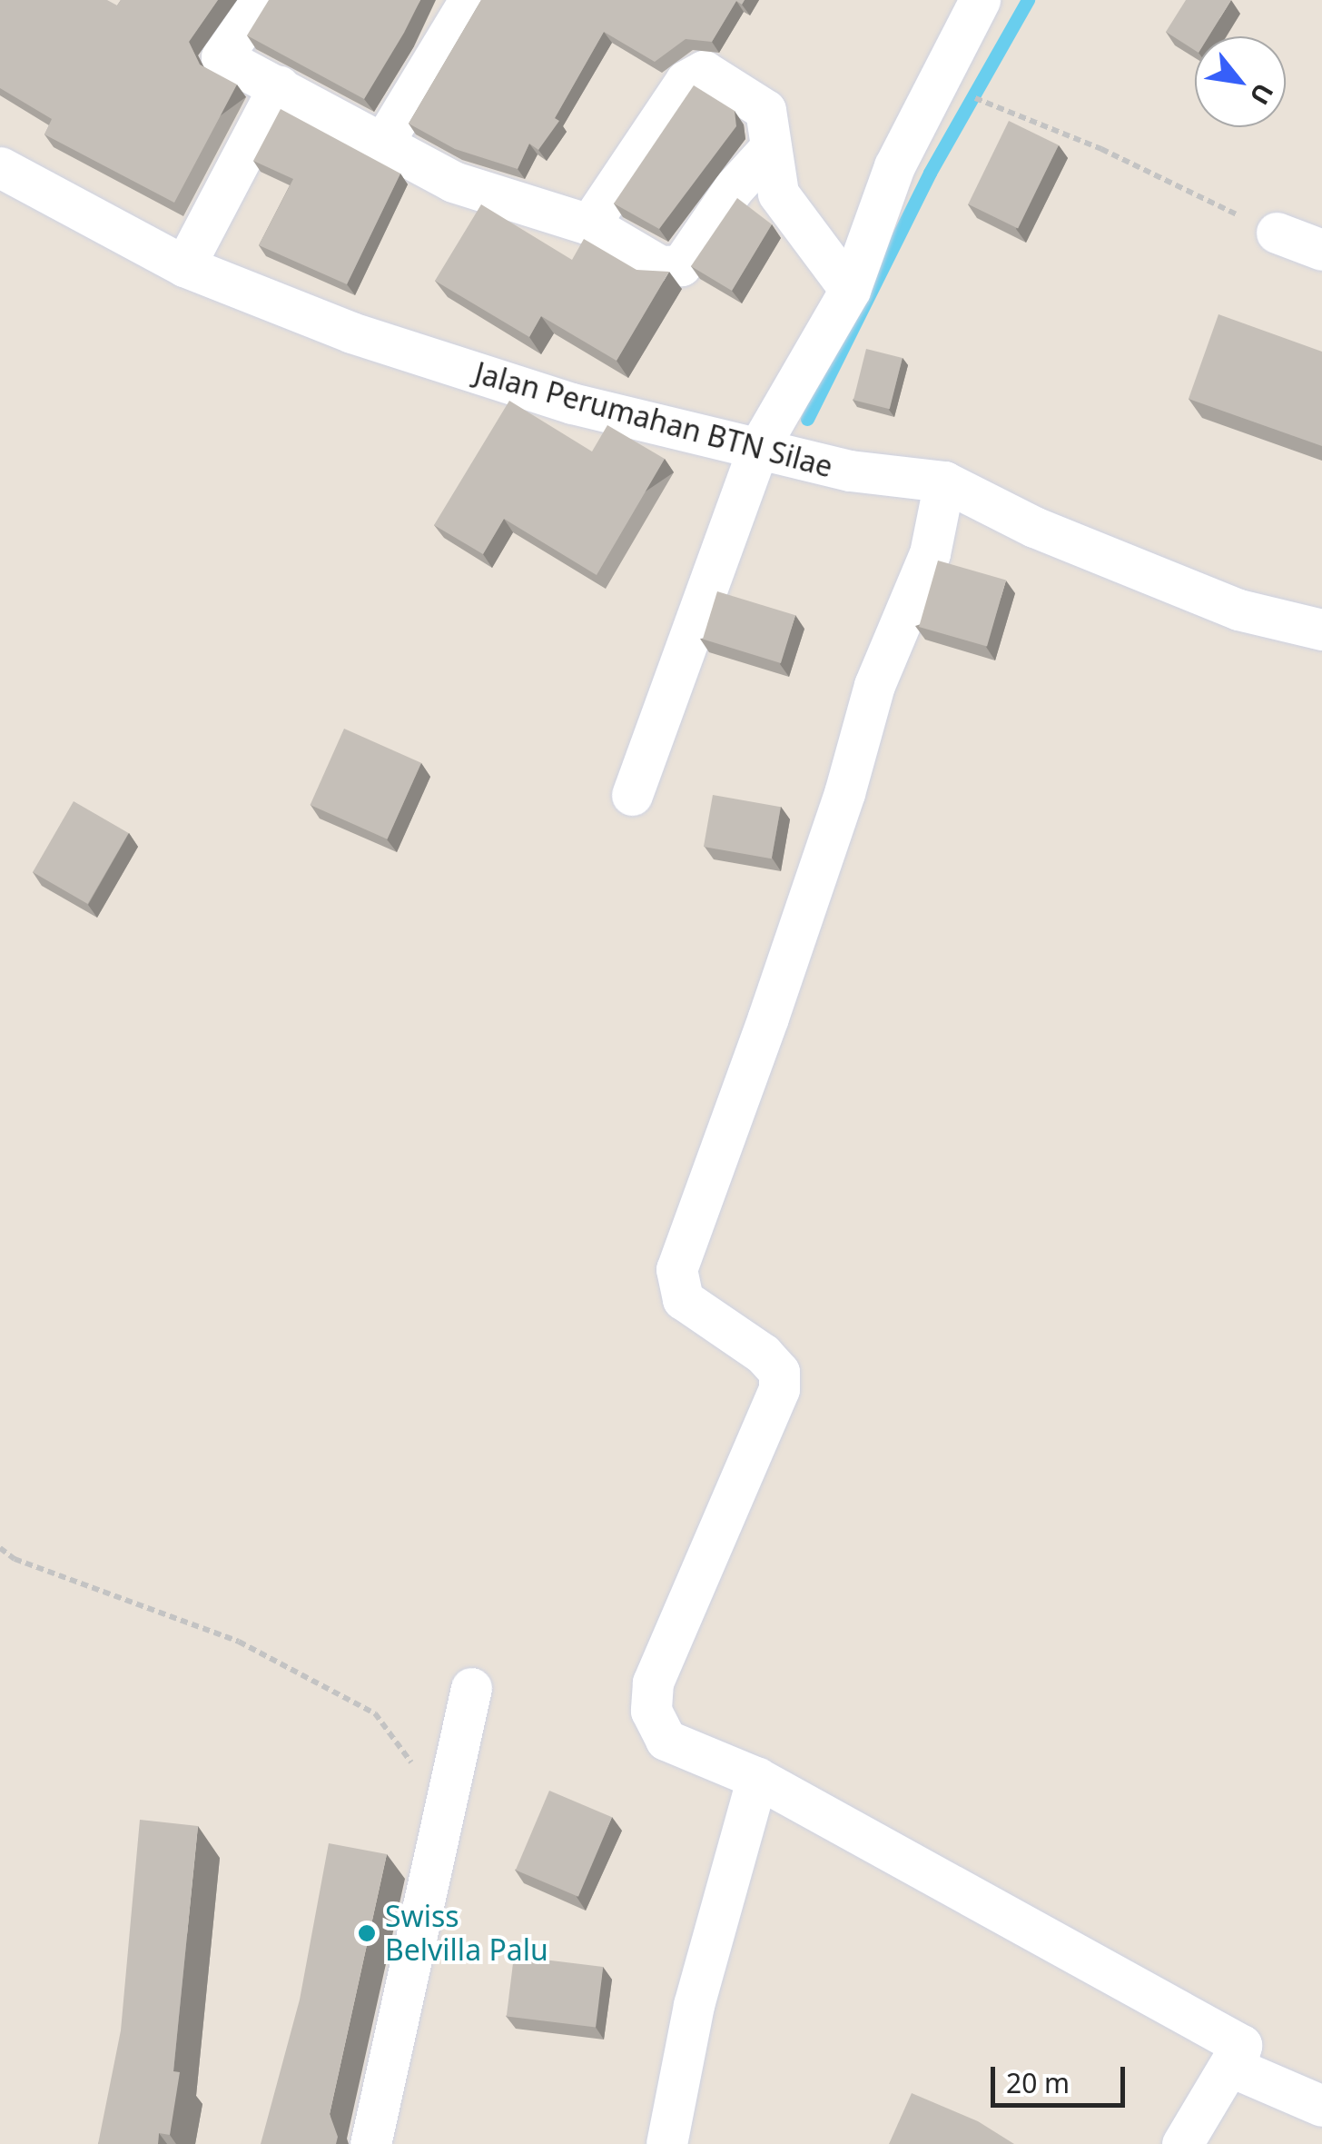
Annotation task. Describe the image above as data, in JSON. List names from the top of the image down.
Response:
{
  "streets": {
    "street": ["Jalan Perumahan BTN Silae"]
  },
  "places": ["Swiss Belvilla Palu"],
  "scale_bar": "20 m",
  "north": "bottom right"
}
